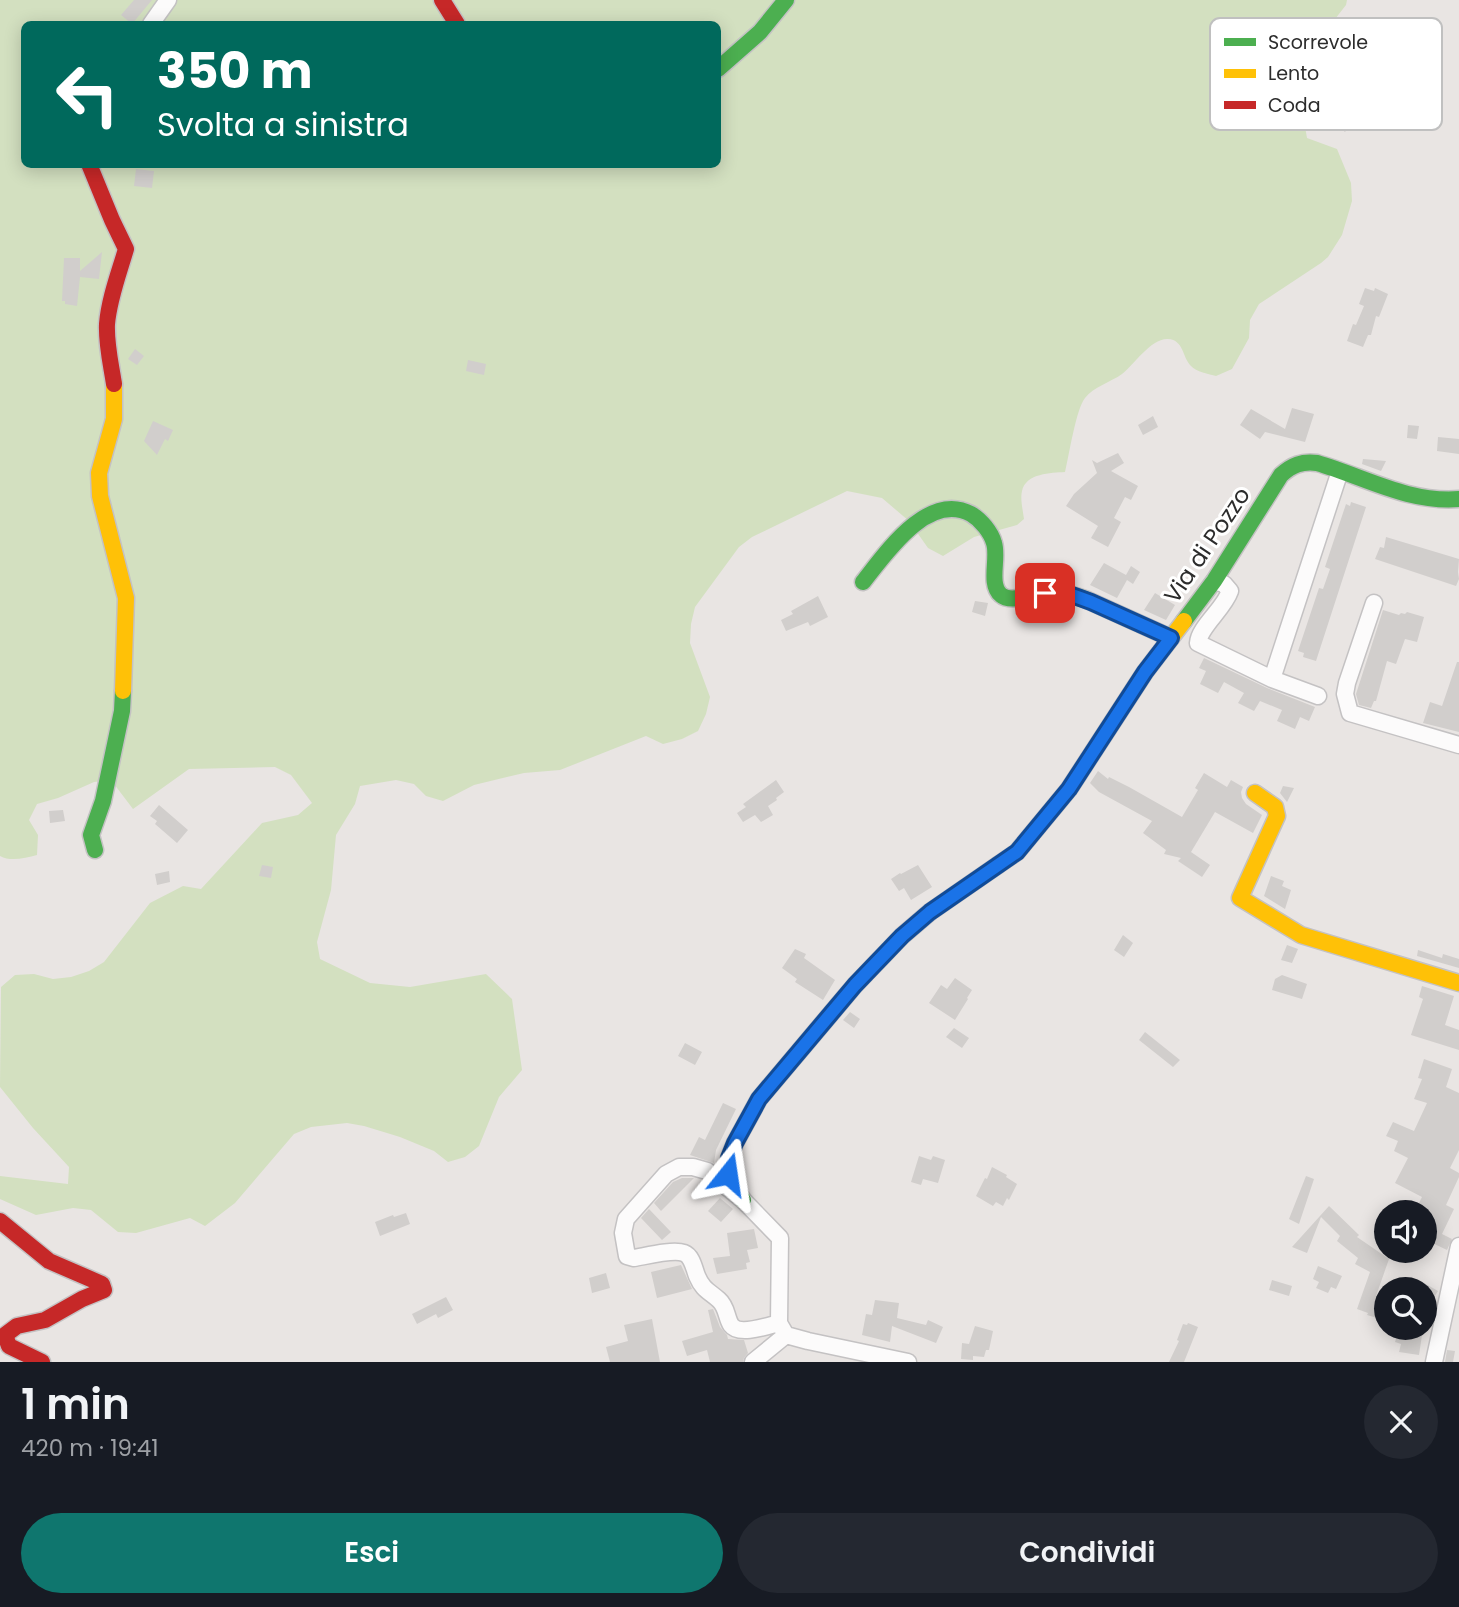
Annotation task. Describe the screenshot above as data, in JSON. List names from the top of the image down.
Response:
{
  "streets": {
    "street": ["Via di Pozzo"]
  },
  "legend": ["Scorrevole", "Lento", "Coda"],
  "page": {
    "turn": ["350 m", "Svolta a sinistra"],
    "heading": ["1 min", "420 m · 19:41"],
    "buttons": ["Esci", "Condividi"]
  }
}
